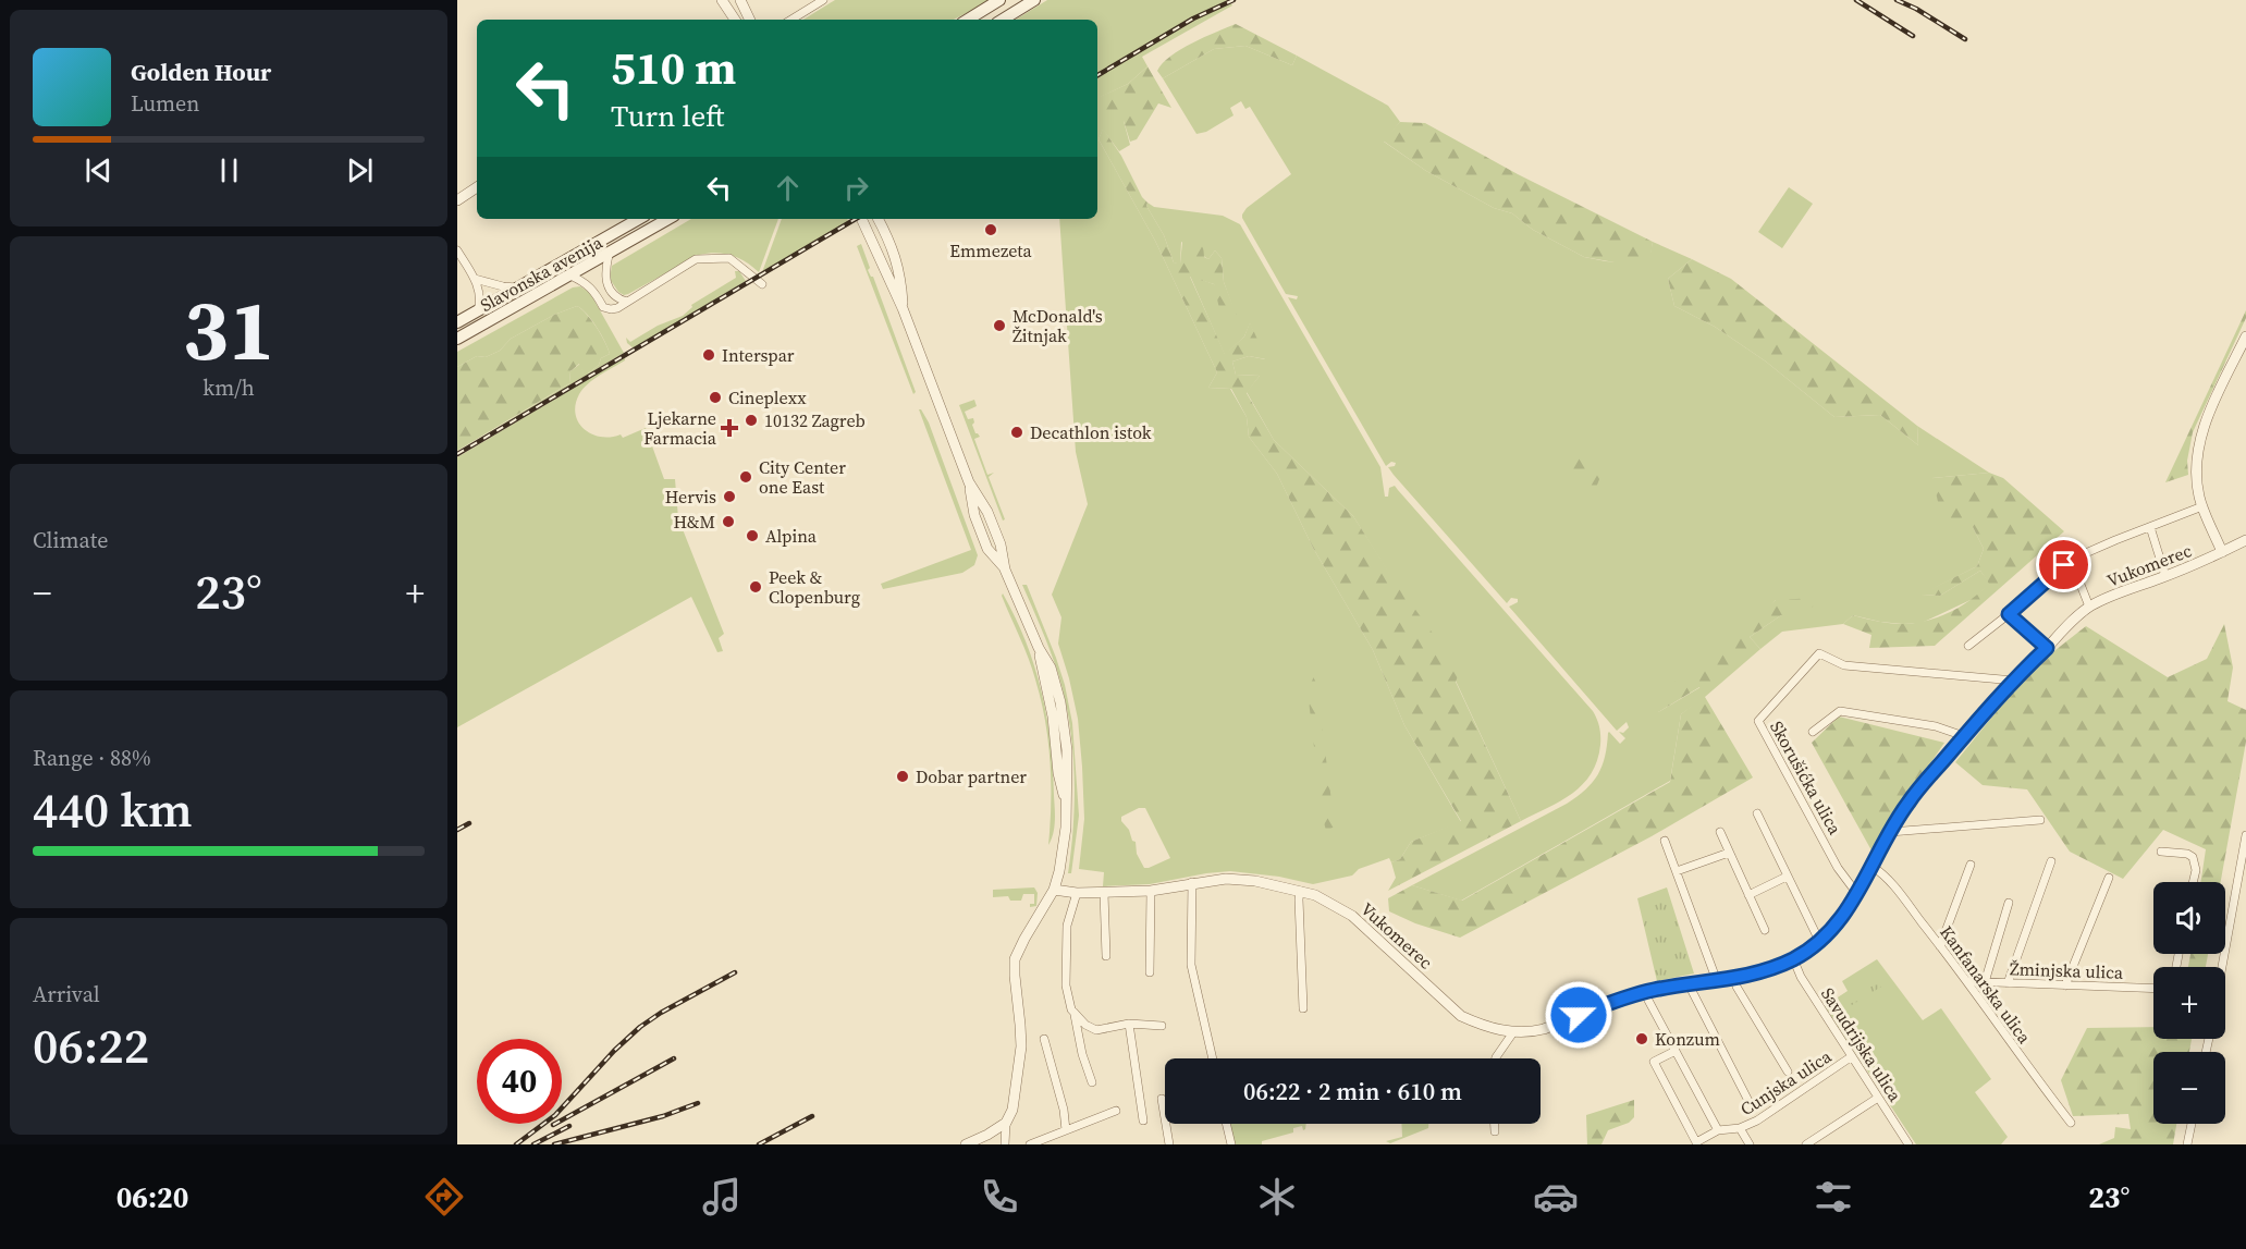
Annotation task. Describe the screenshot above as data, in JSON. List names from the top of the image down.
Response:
{
  "streets": {
    "main road": ["Slavonska avenija"],
    "street": [
      "Vukomerec",
      "Skorušićka ulica",
      "Žminjska ulica",
      "Kanfanarska ulica",
      "Savudrijska ulica",
      "Cunjska ulica"
    ]
  },
  "crossings": [
    ["Vukomerec", "Skorušićka ulica"],
    ["Vukomerec", "Kanfanarska ulica"],
    ["Vukomerec", "Savudrijska ulica"],
    ["Žminjska ulica", "Kanfanarska ulica"],
    ["Savudrijska ulica", "Cunjska ulica"]
  ],
  "places": {
    "other": [
      "Emmezeta",
      "McDonald's Žitnjak",
      "Interspar",
      "Cineplexx",
      "10132 Zagreb",
      "Decathlon istok",
      "City Center one East",
      "Hervis",
      "H&M",
      "Alpina",
      "Peek & Clopenburg",
      "Dobar partner",
      "Konzum"
    ],
    "health": ["Ljekarne Farmacia"]
  },
  "page": {
    "turn": ["510 m", "Turn left"],
    "song": ["Golden Hour", "Lumen"],
    "tile": [
      ["31", "km/h"],
      "Climate",
      ["Range · 88%", "440 km"],
      ["Arrival", "06:22"]
    ],
    "heat": ["−", "23°", "+"],
    "map_buttons": ["+", "−"],
    "limit": "40",
    "trip": "06:22 · 2 min · 610 m",
    "tabs": ["06:20", "23°"]
  }
}
